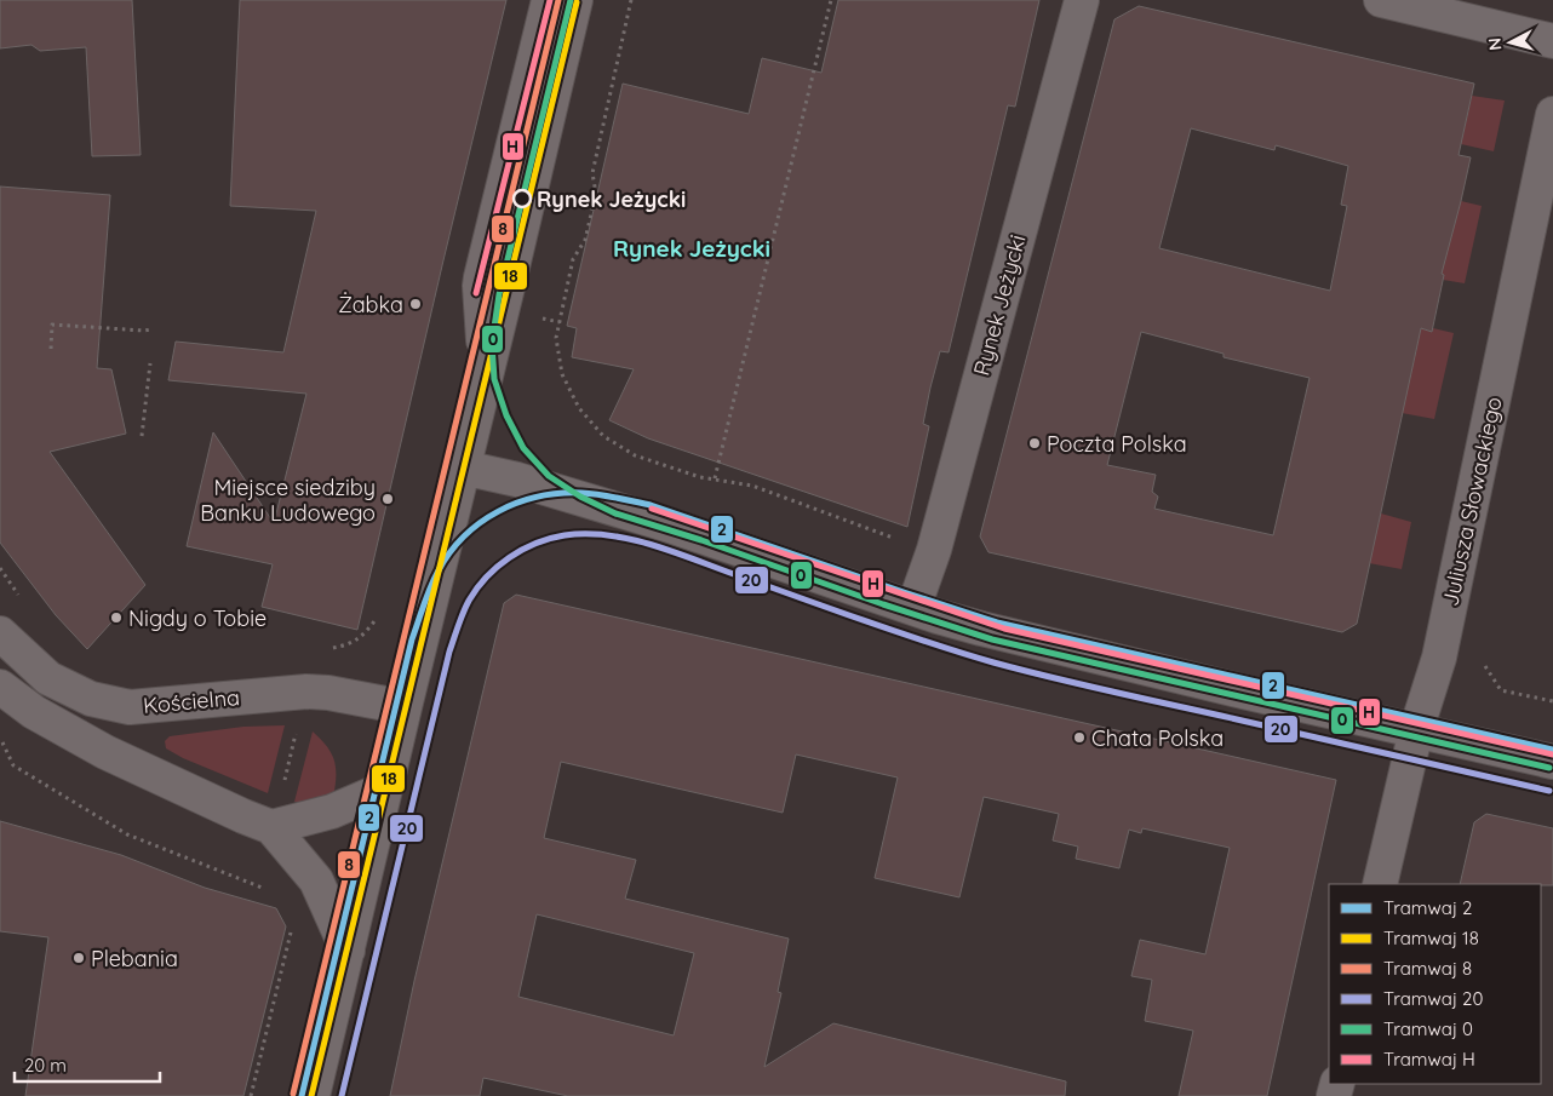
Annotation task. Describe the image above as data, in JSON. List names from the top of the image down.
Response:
{
  "streets": {
    "street": ["Rynek Jeżycki", "Juliusza Słowackiego", "Kościelna"]
  },
  "districts": ["Rynek Jeżycki"],
  "places": [
    "Rynek Jeżycki",
    "Żabka",
    "Poczta Polska",
    "Miejsce siedziby Banku Ludowego",
    "Nigdy o Tobie",
    "Chata Polska",
    "Plebania"
  ],
  "lines": [
    "tram line 8",
    "tram line 0",
    "tram line H",
    "tram line 18",
    "tram line 2",
    "tram line 20"
  ],
  "legend": [
    "Tramwaj 2",
    "Tramwaj 18",
    "Tramwaj 8",
    "Tramwaj 20",
    "Tramwaj 0",
    "Tramwaj H"
  ],
  "scale_bar": "20 m",
  "north": "left"
}
